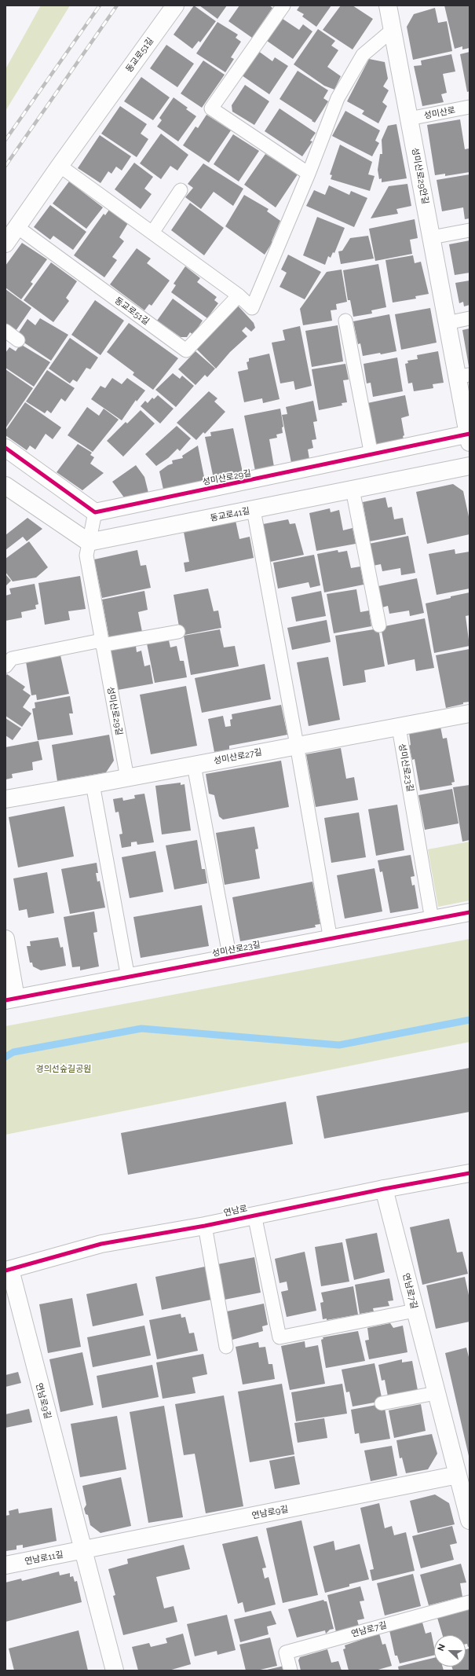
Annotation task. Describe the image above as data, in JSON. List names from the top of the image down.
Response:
{
  "streets": {
    "street": [
      "동교로51길",
      "성미산로29안길",
      "성미산로29길",
      "동교로41길",
      "성미산로27길",
      "성미산로23길",
      "연남로",
      "연남로7길",
      "연남로9길",
      "연남로11길"
    ],
    "lane": ["성미산로"]
  },
  "crossings": [
    ["성미산로", "성미산로29안길"],
    ["성미산로29안길", "성미산로29길"],
    ["성미산로29길", "동교로41길"],
    ["성미산로29길", "성미산로27길"],
    ["성미산로27길", "성미산로23길"],
    ["연남로", "연남로7길"],
    ["연남로", "연남로9길"],
    ["연남로7길", "연남로9길"],
    ["연남로9길", "연남로11길"]
  ],
  "parks": ["경의선숲길공원"],
  "north": "left"
}
